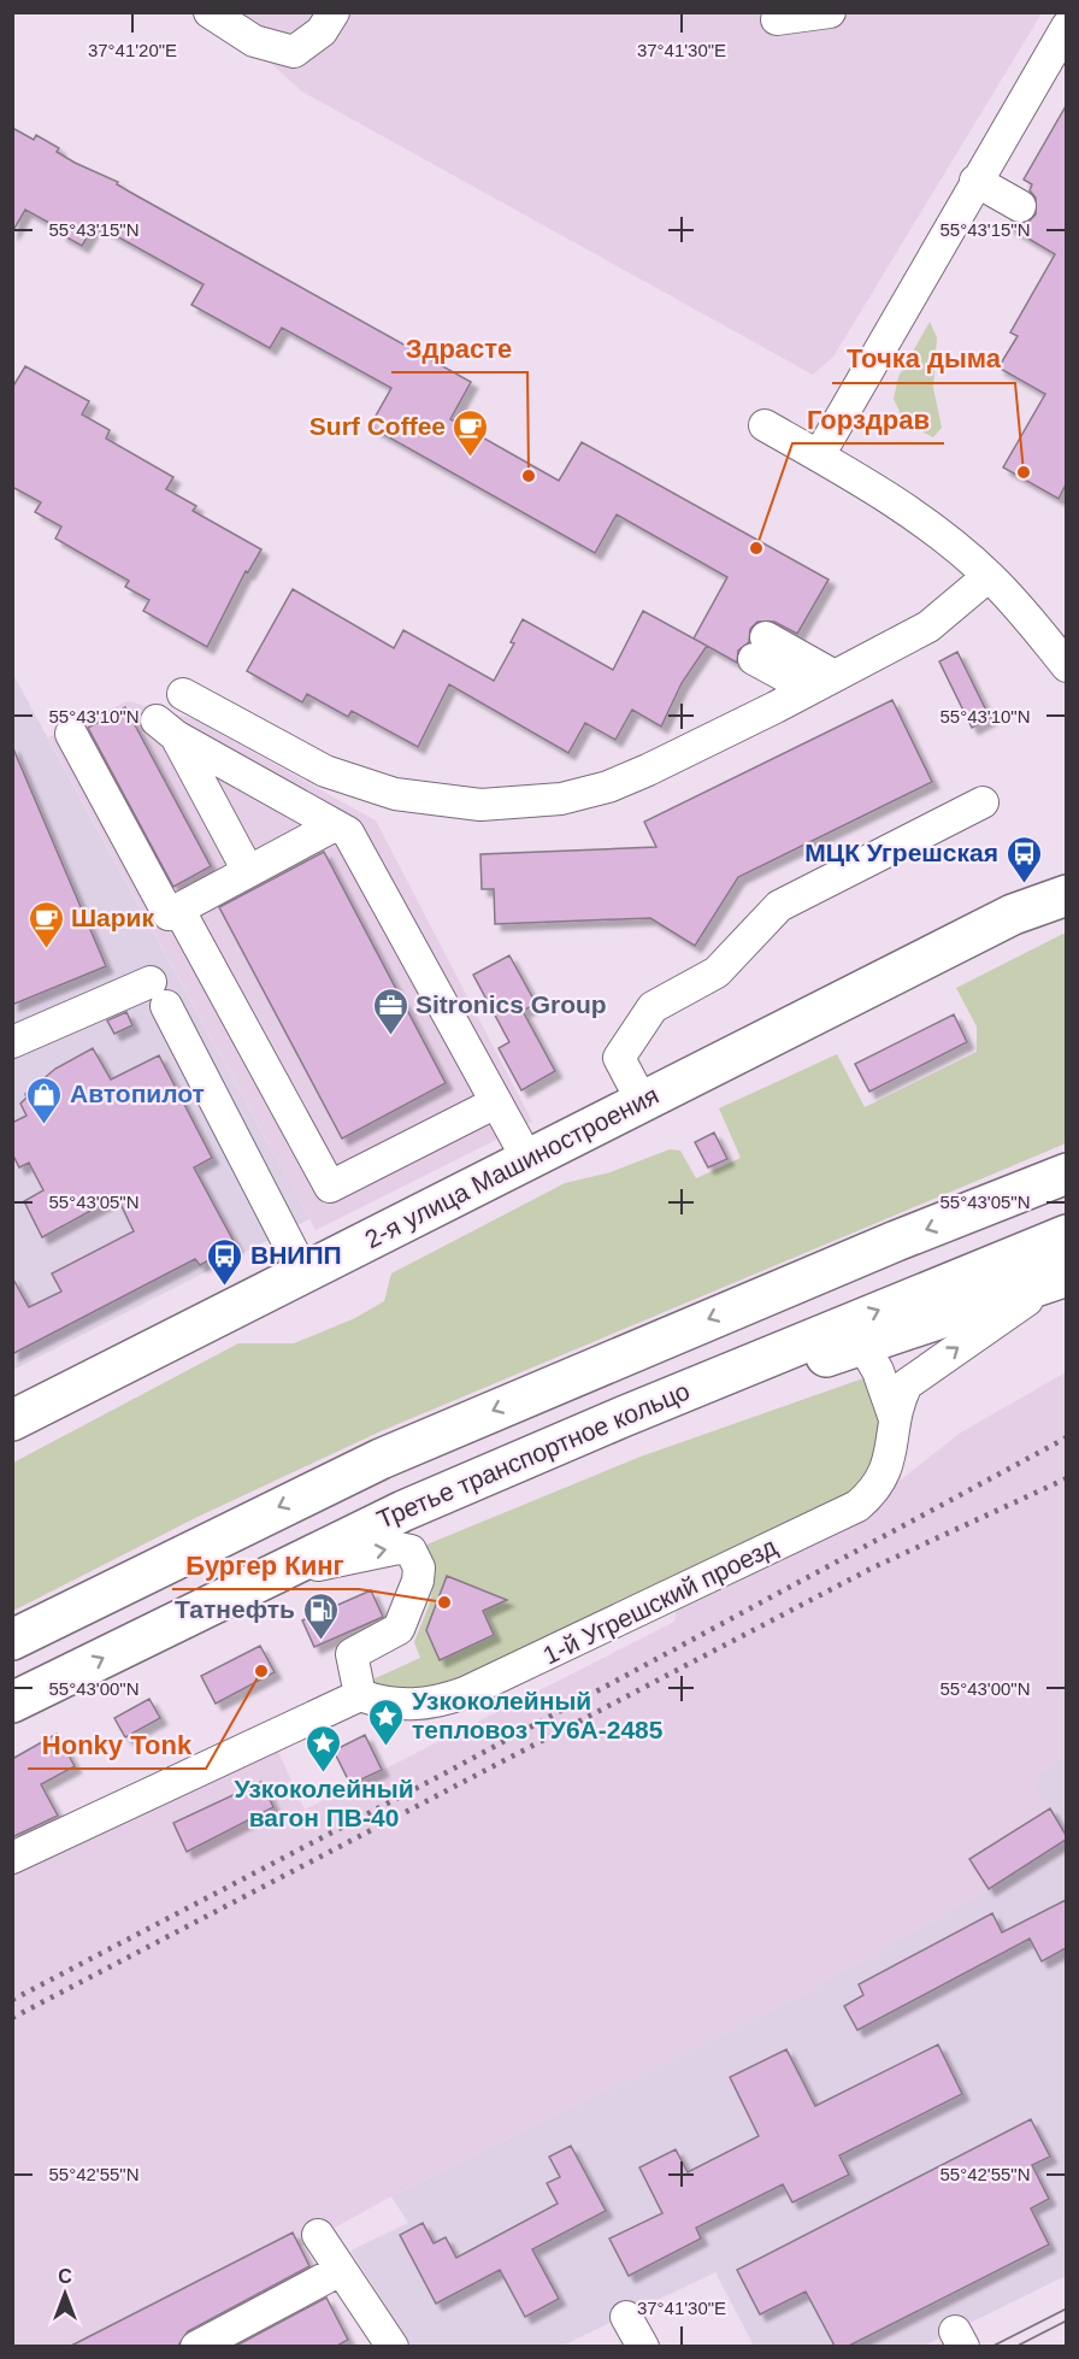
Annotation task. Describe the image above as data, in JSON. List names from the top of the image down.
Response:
{
  "streets": {
    "main road": ["2-я улица Машиностроения", "Третье транспортное кольцо"],
    "street": ["1-й Угрешский проезд"]
  },
  "places": {
    "cafe": ["Surf Coffee", "Шарик"],
    "other": [
      "Точка дыма",
      "Здрасте",
      "Горздрав",
      "Бургер Кинг",
      "Honky Tonk"
    ],
    "bus stop": ["МЦК Угрешская", "ВНИПП"],
    "office": ["Sitronics Group"],
    "shop": ["Автопилот"],
    "fuel station": ["Татнефть"],
    "place": ["Узкоколейный тепловоз ТУ6А-2485", "Узкоколейный вагон ПВ-40"]
  },
  "north": "top",
  "coordinates": [
    "37°41'20\"E",
    "37°41'30\"E",
    "55°43'15\"N",
    "55°43'10\"N",
    "55°43'05\"N",
    "55°43'00\"N",
    "55°42'55\"N"
  ]
}
